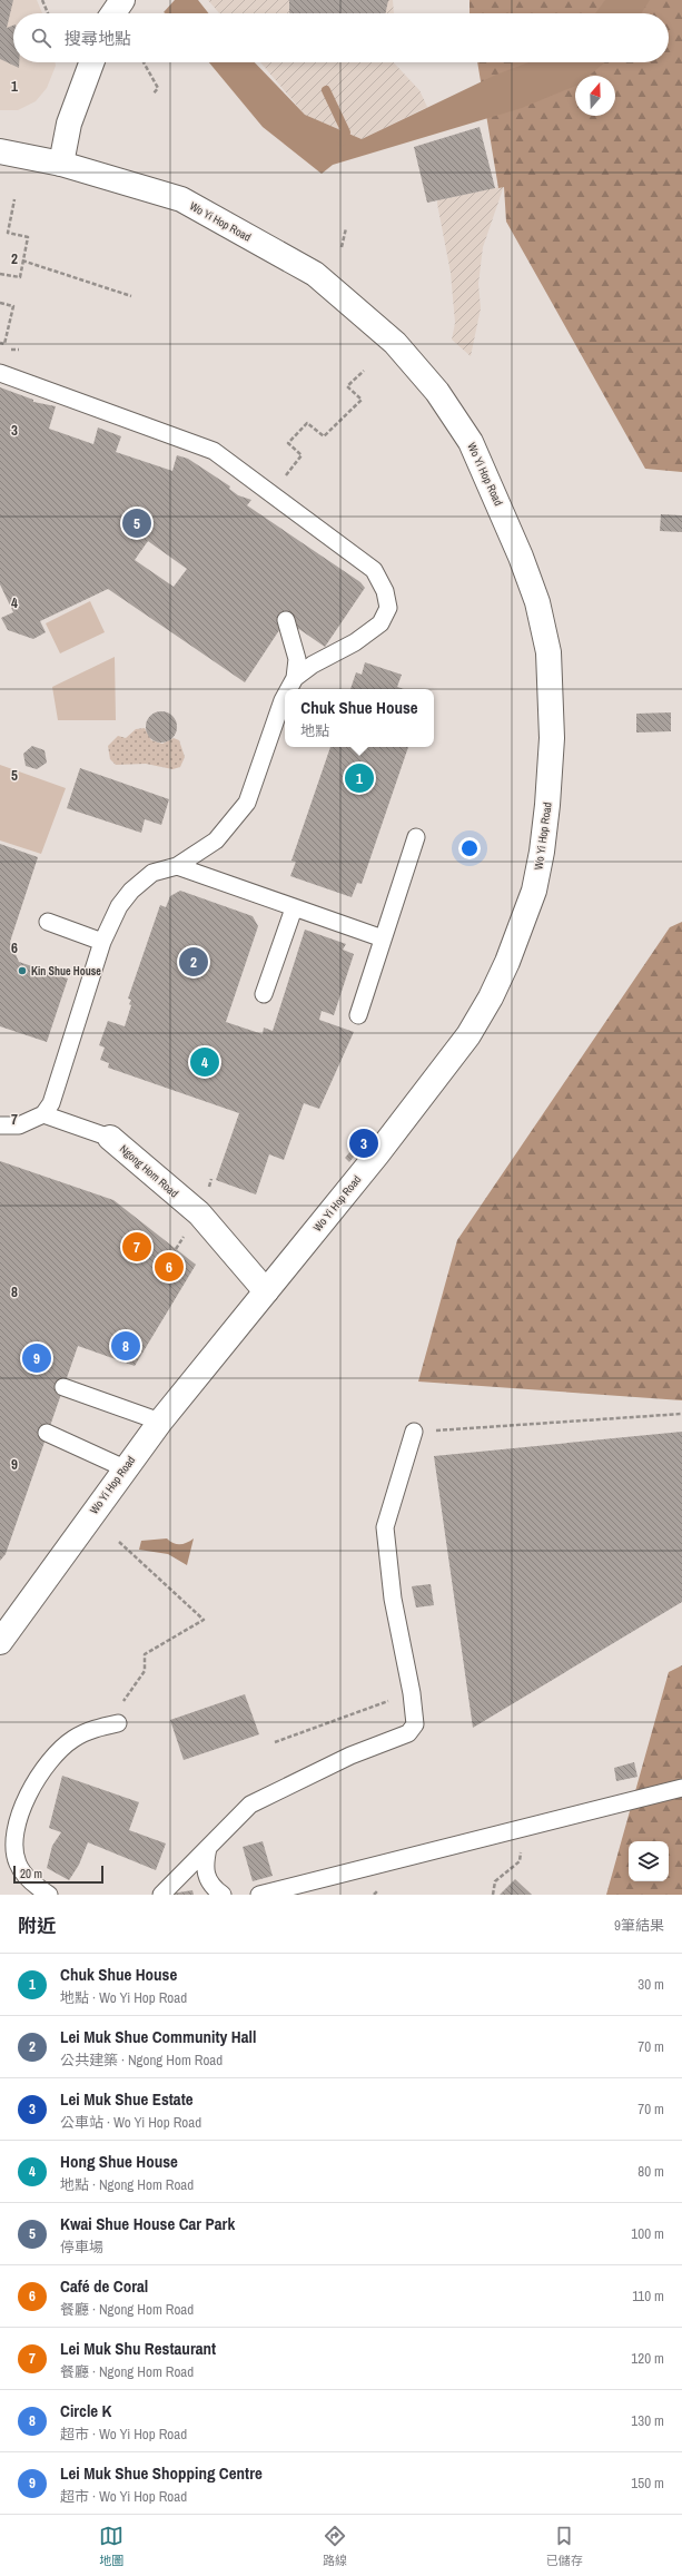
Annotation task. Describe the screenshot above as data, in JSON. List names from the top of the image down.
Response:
{
  "streets": {
    "main road": ["Wo Yi Hop Road", "Ngong Hom Road"]
  },
  "crossings": [
    ["Wo Yi Hop Road", "Ngong Hom Road"]
  ],
  "places": ["Kin Shue House"],
  "scale_bar": "20 m",
  "north": "top",
  "page": {
    "search": "搜尋地點",
    "pins": [
      "5",
      "1",
      "2",
      "4",
      "3",
      "7",
      "6",
      "8",
      "9"
    ],
    "popup": ["Chuk Shue House", "地點"],
    "scale": "20 m",
    "heading": ["附近", "9筆結果"],
    "list": [
      {
        "mark": "1",
        "name": "Chuk Shue House",
        "note": "地點 · Wo Yi Hop Road",
        "value": "30 m"
      },
      {
        "mark": "2",
        "name": "Lei Muk Shue Community Hall",
        "note": "公共建築 · Ngong Hom Road",
        "value": "70 m"
      },
      {
        "mark": "3",
        "name": "Lei Muk Shue Estate",
        "note": "公車站 · Wo Yi Hop Road",
        "value": "70 m"
      },
      {
        "mark": "4",
        "name": "Hong Shue House",
        "note": "地點 · Ngong Hom Road",
        "value": "80 m"
      },
      {
        "mark": "5",
        "name": "Kwai Shue House Car Park",
        "note": "停車場",
        "value": "100 m"
      },
      {
        "mark": "6",
        "name": "Café de Coral",
        "note": "餐廳 · Ngong Hom Road",
        "value": "110 m"
      },
      {
        "mark": "7",
        "name": "Lei Muk Shu Restaurant",
        "note": "餐廳 · Ngong Hom Road",
        "value": "120 m"
      },
      {
        "mark": "8",
        "name": "Circle K",
        "note": "超市 · Wo Yi Hop Road",
        "value": "130 m"
      },
      {
        "mark": "9",
        "name": "Lei Muk Shue Shopping Centre",
        "note": "超市 · Wo Yi Hop Road",
        "value": "150 m"
      }
    ],
    "nav": ["地圖", "路線", "已儲存"]
  },
  "grid": {
    "rows": [
      "1",
      "2",
      "3",
      "4",
      "5",
      "6",
      "7",
      "8",
      "9"
    ]
  }
}
